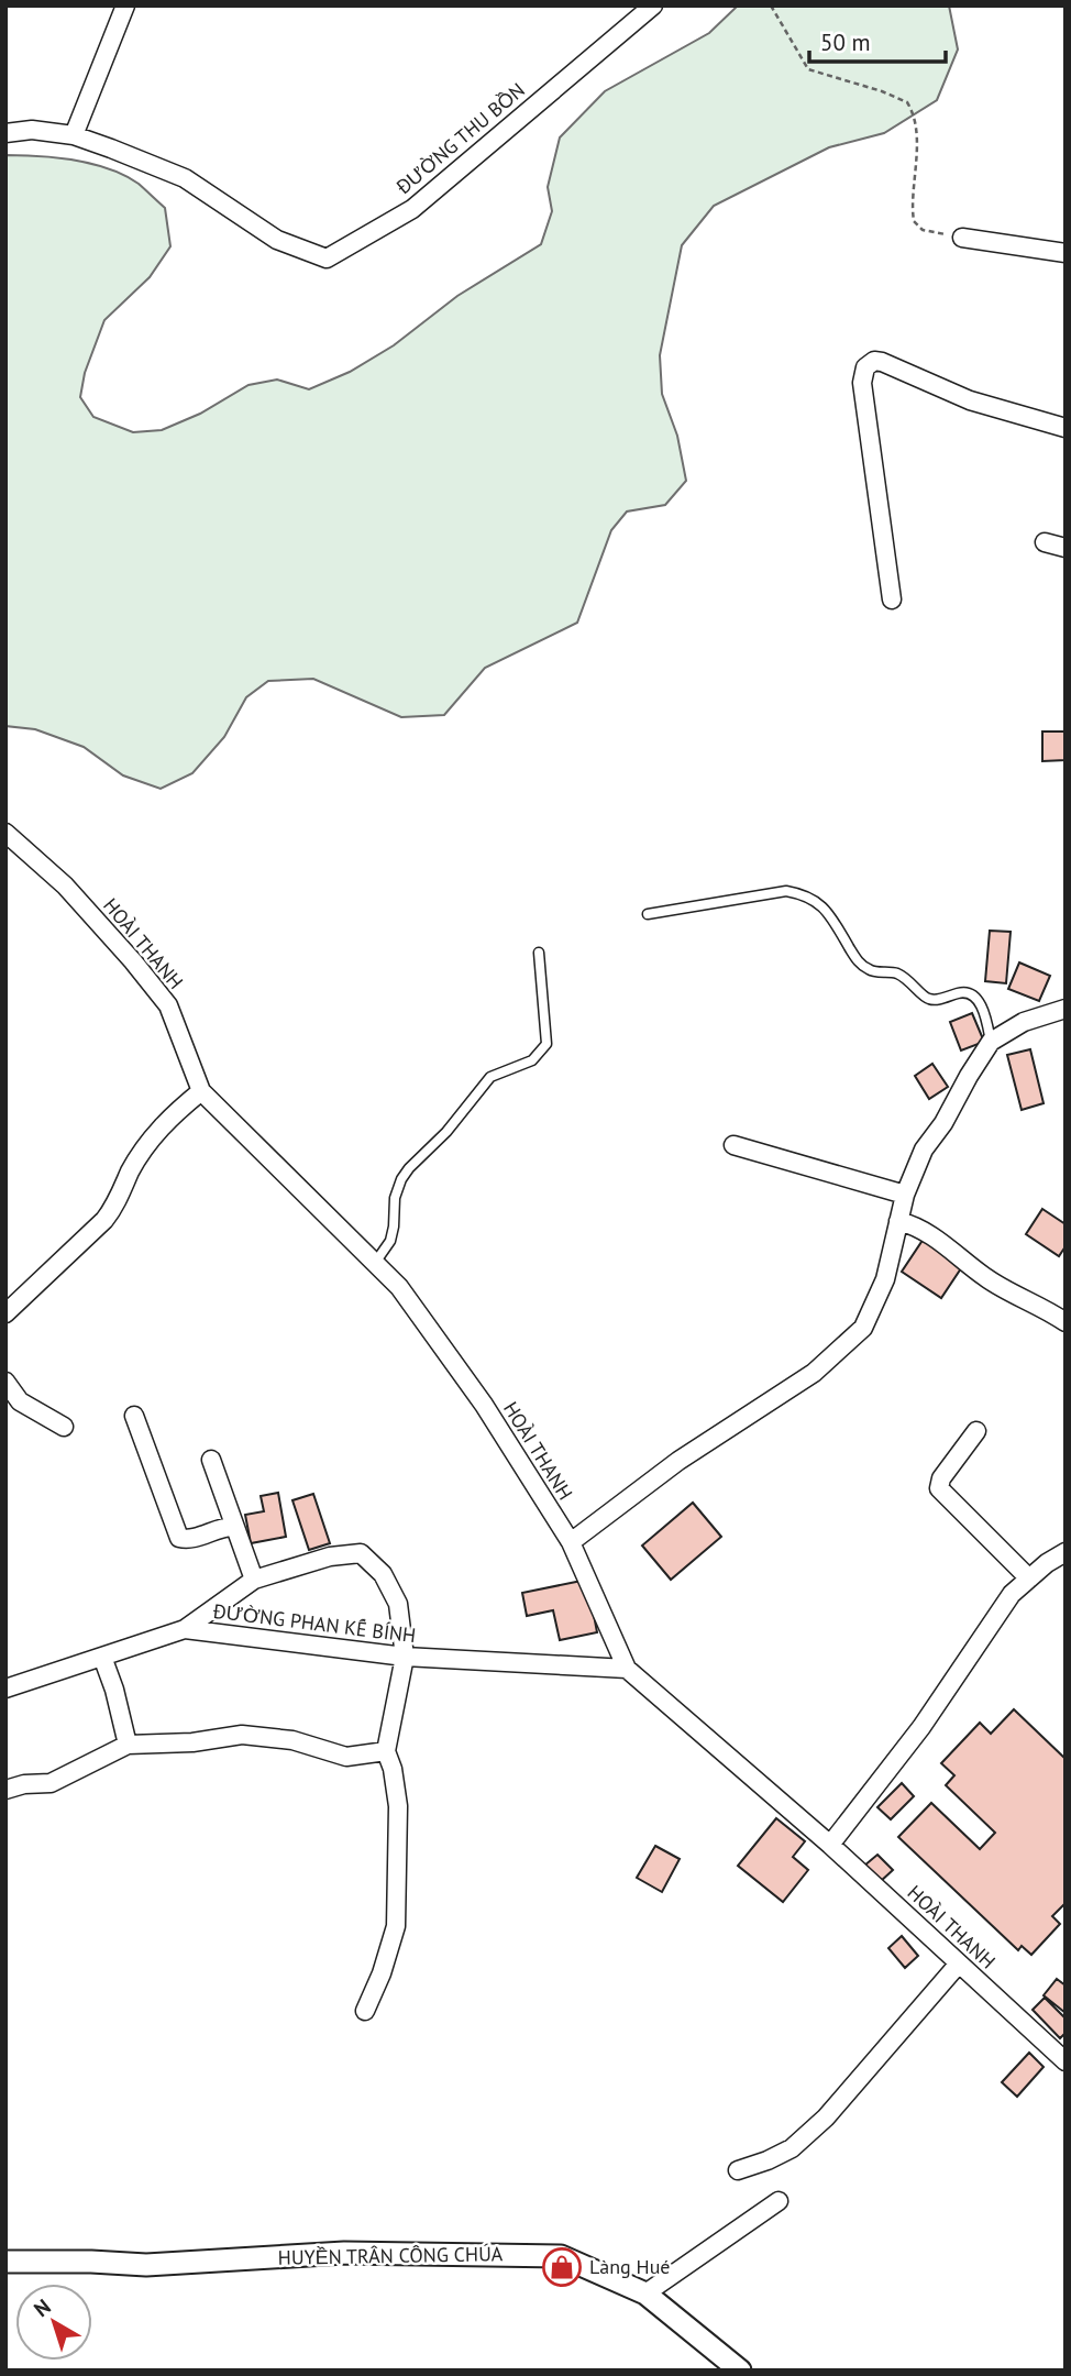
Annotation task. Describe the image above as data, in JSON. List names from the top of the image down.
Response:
{
  "streets": {
    "street": [
      "ĐƯỜNG THU BỒN",
      "HOÀI THANH",
      "ĐƯỜNG PHAN KẾ BÍNH",
      "HUYỀN TRÂN CÔNG CHÚA"
    ]
  },
  "crossings": [
    ["HOÀI THANH", "ĐƯỜNG PHAN KẾ BÍNH"]
  ],
  "places": {
    "shop": ["Làng Hué"]
  },
  "scale_bar": "50 m",
  "north": "top left"
}
